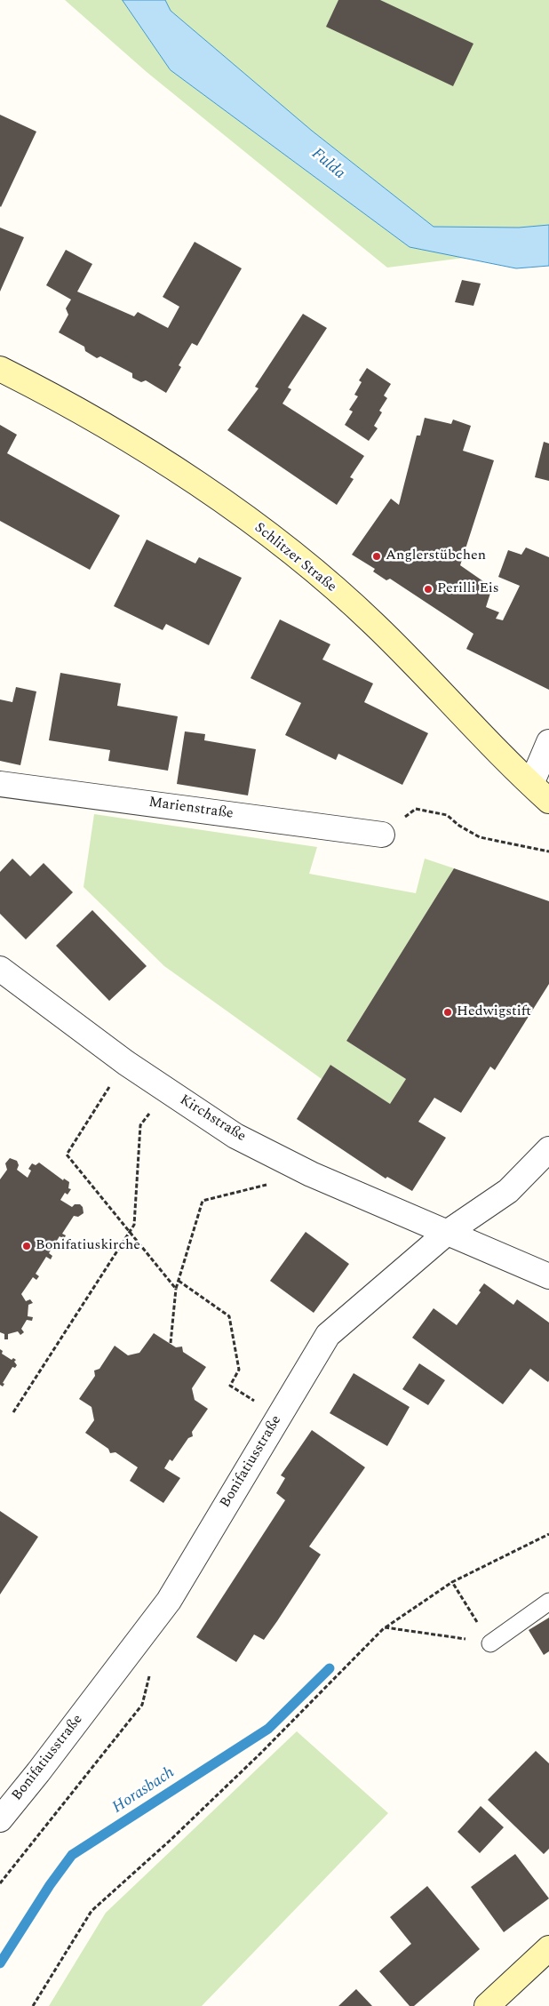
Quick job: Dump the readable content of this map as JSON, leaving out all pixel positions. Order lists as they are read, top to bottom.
{
  "streets": {
    "main road": ["Schlitzer Straße"],
    "street": ["Marienstraße", "Kirchstraße", "Bonifatiusstraße"]
  },
  "crossings": [
    ["Kirchstraße", "Bonifatiusstraße"]
  ],
  "water": ["Fulda", "Horasbach"],
  "places": [
    "Anglerstübchen",
    "Perilli Eis",
    "Hedwigstift",
    "Bonifatiuskirche"
  ]
}
